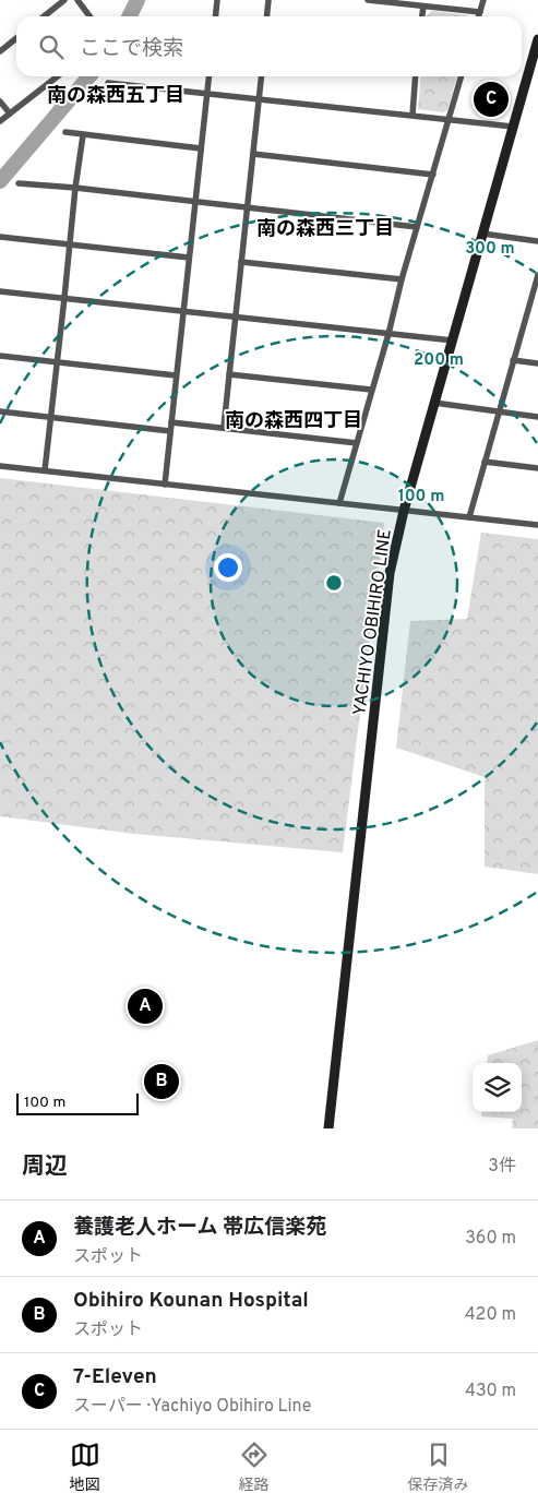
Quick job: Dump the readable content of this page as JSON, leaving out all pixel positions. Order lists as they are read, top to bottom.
{
  "streets": {
    "main road": ["YACHIYO OBIHIRO LINE"]
  },
  "districts": ["南の森西五丁目", "南の森西三丁目", "南の森西四丁目"],
  "scale_bar": "100 m",
  "page": {
    "search": "ここで検索",
    "pins": ["C", "A", "B"],
    "scale": "100 m",
    "heading": ["周辺", "3件"],
    "list": [
      {
        "mark": "A",
        "name": "養護老人ホーム 帯広信楽苑",
        "note": "スポット",
        "value": "360 m"
      },
      {
        "mark": "B",
        "name": "Obihiro Kounan Hospital",
        "note": "スポット",
        "value": "420 m"
      },
      {
        "mark": "C",
        "name": "7-Eleven",
        "note": "スーパー · Yachiyo Obihiro Line",
        "value": "430 m"
      }
    ],
    "nav": ["地図", "経路", "保存済み"]
  },
  "rings": ["300 m", "200 m", "100 m"]
}
